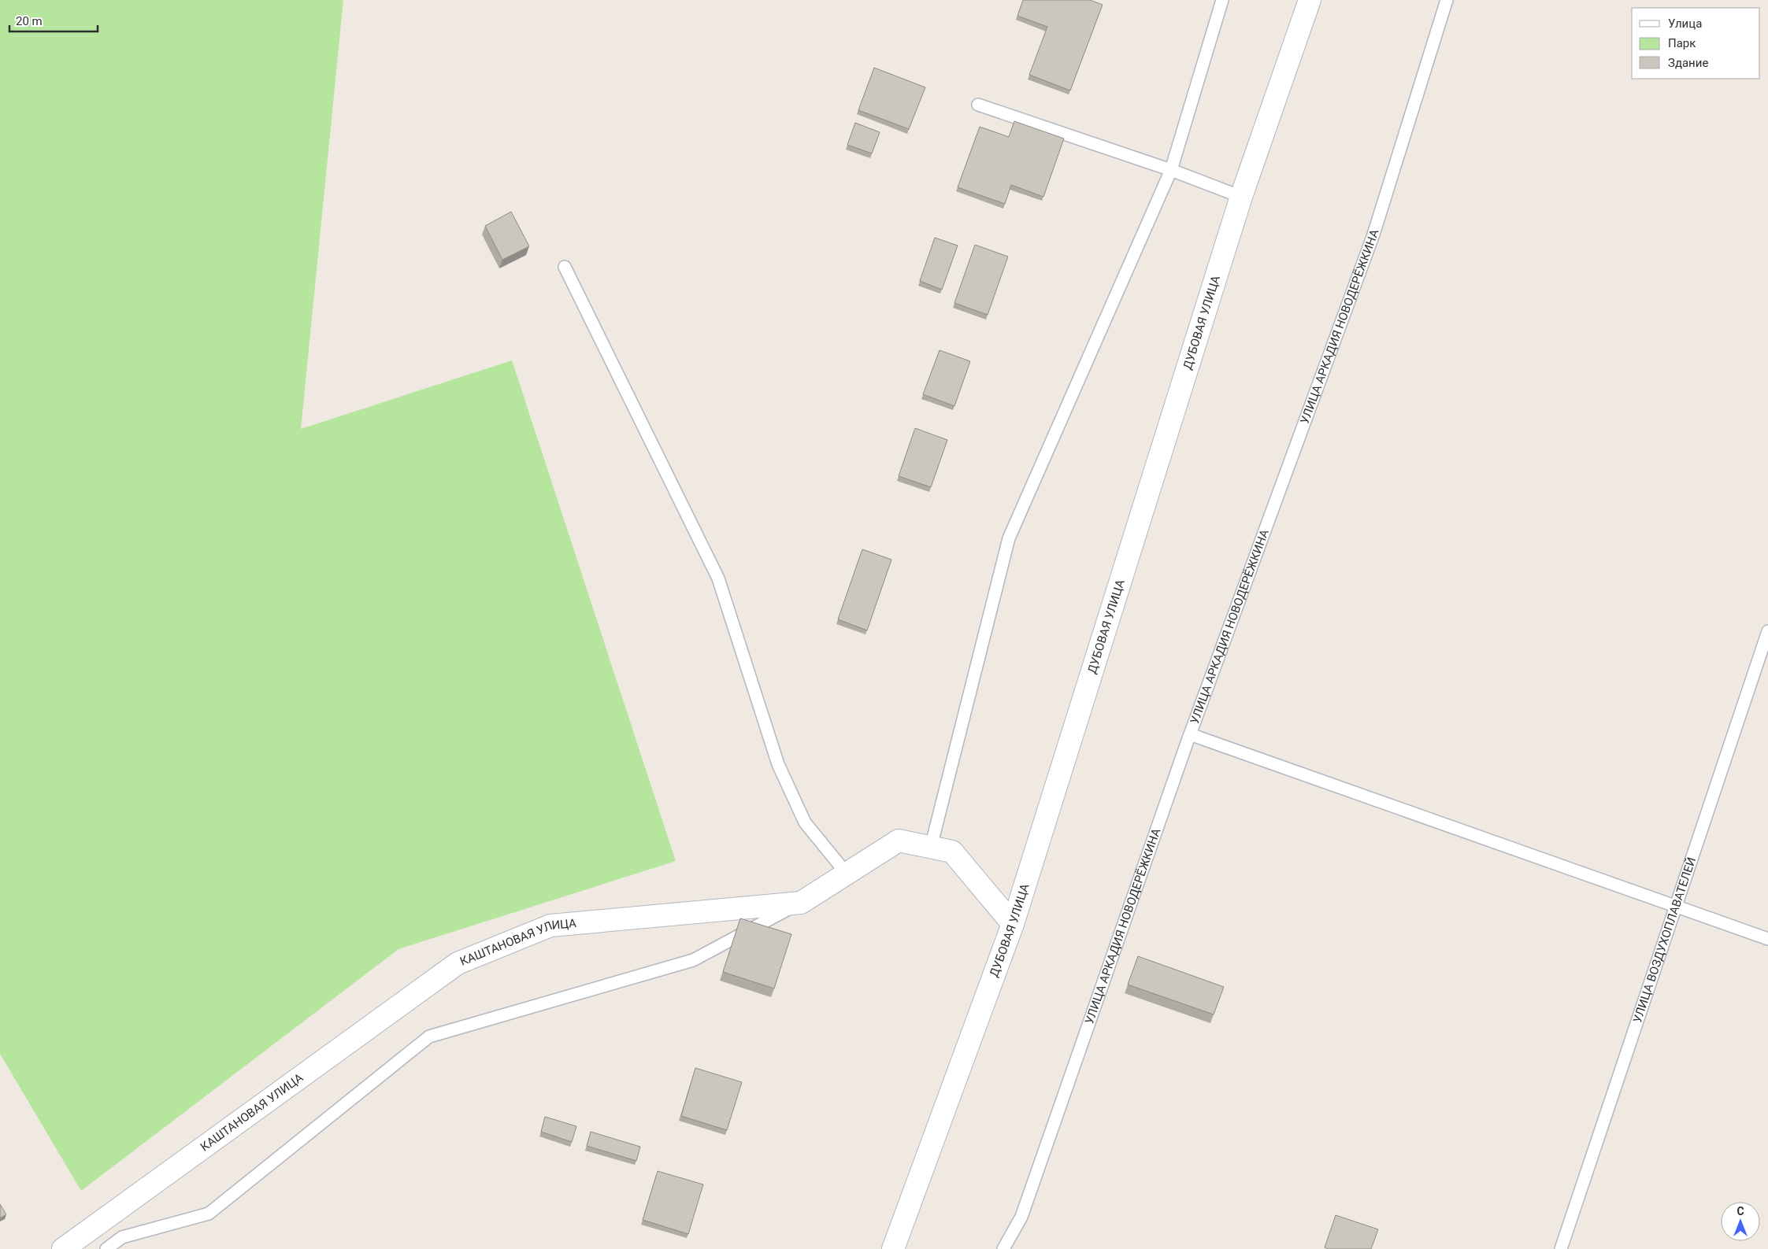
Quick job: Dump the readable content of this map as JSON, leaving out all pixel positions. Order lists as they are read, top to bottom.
{
  "streets": {
    "street": ["ДУБОВАЯ УЛИЦА", "КАШТАНОВАЯ УЛИЦА"],
    "lane": ["УЛИЦА АРКАДИЯ НОВОДЕРЁЖКИНА", "УЛИЦА ВОЗДУХОПЛАВАТЕЛЕЙ"]
  },
  "crossings": [
    ["ДУБОВАЯ УЛИЦА", "КАШТАНОВАЯ УЛИЦА"]
  ],
  "legend": ["Улица", "Парк", "Здание"],
  "scale_bar": "20 m",
  "north": "top"
}
